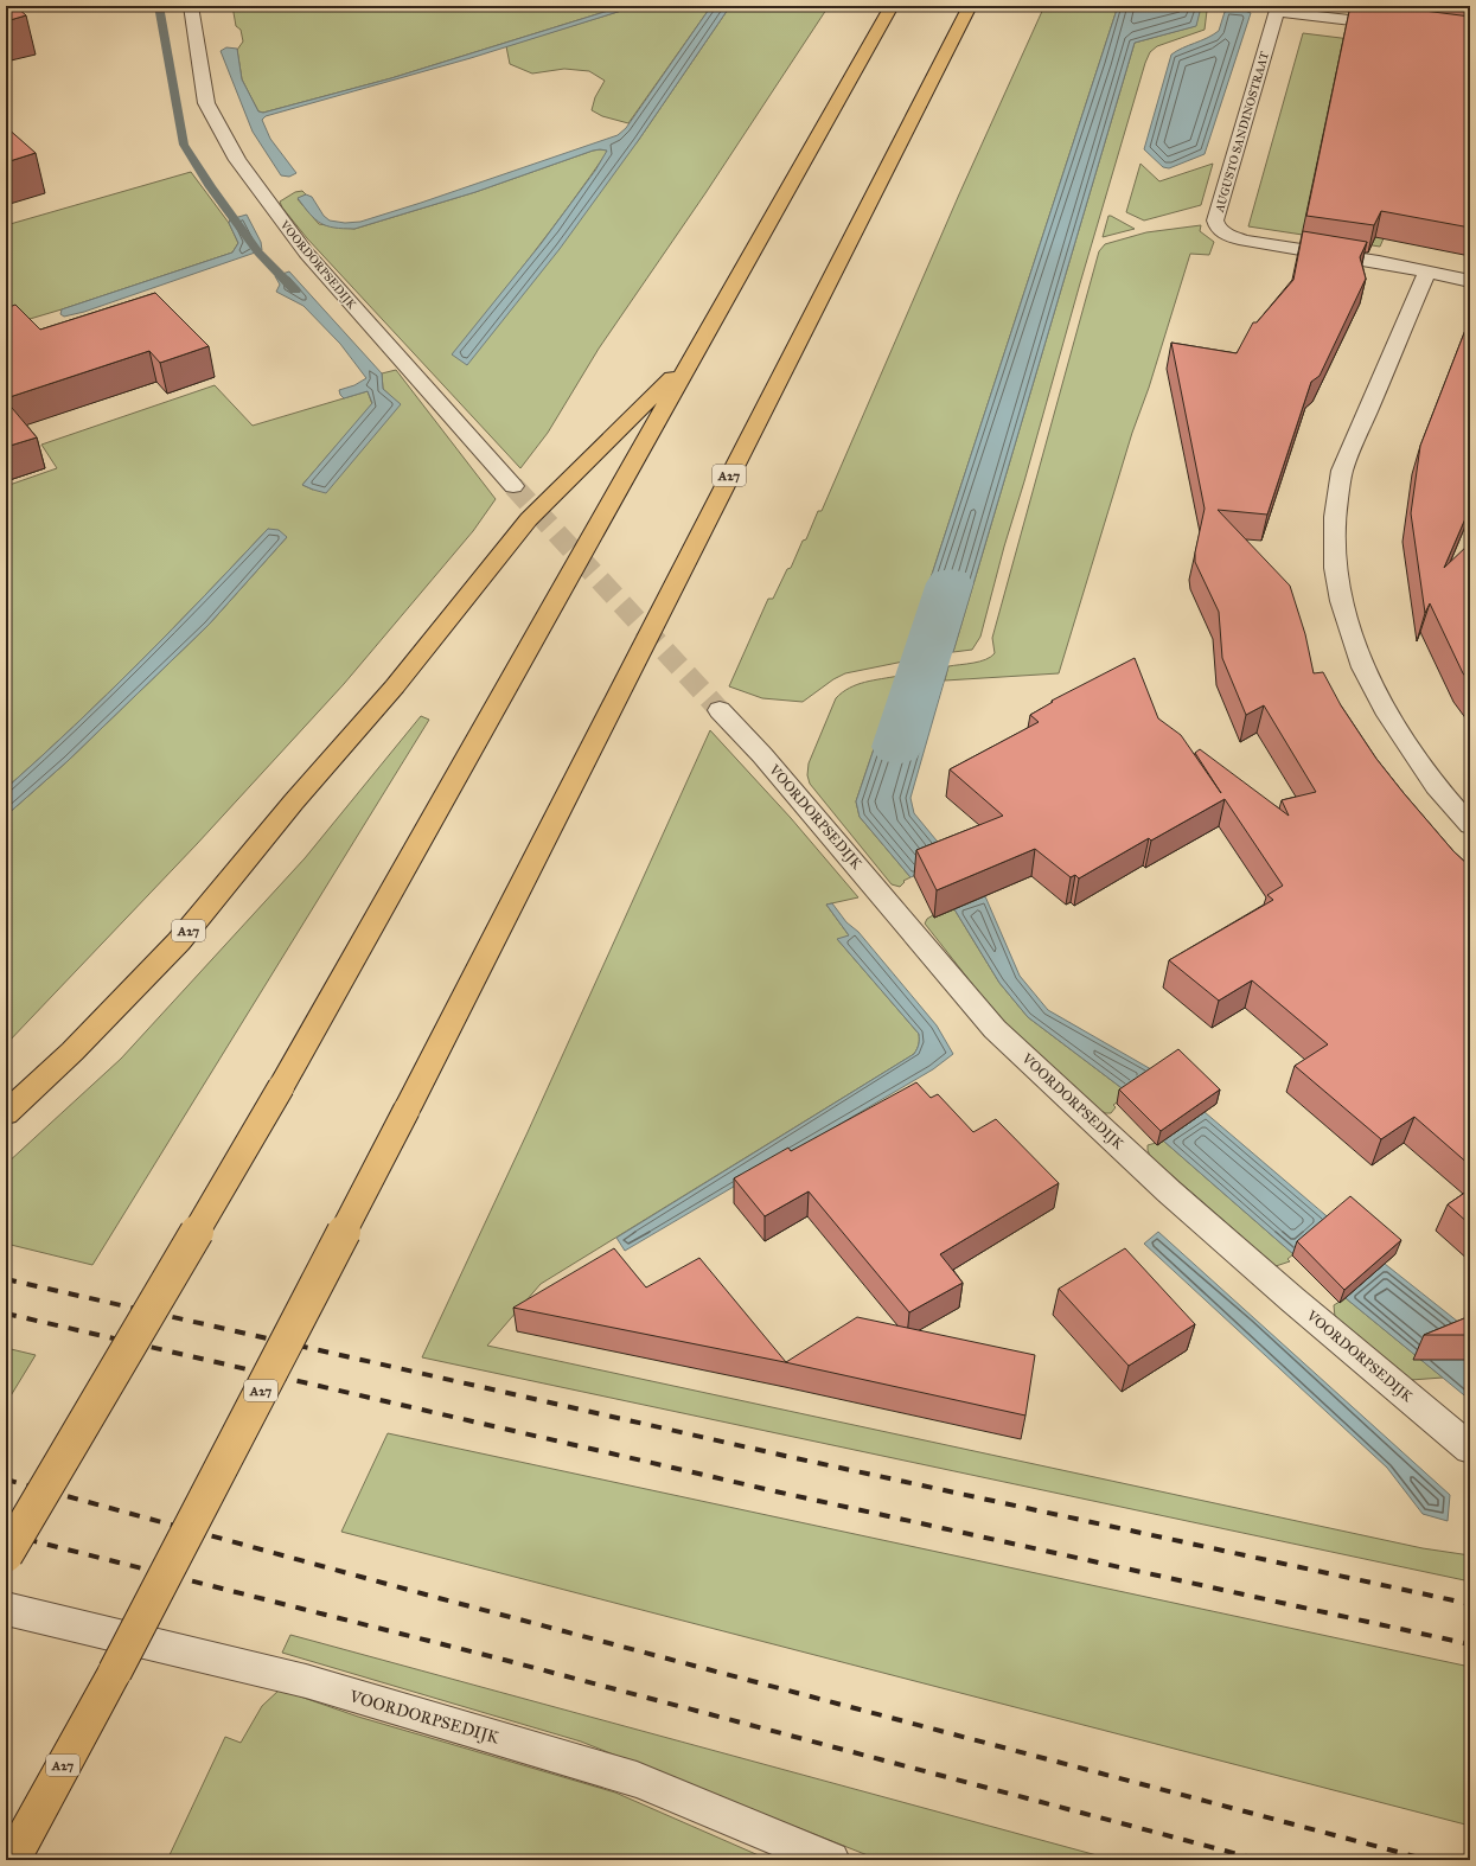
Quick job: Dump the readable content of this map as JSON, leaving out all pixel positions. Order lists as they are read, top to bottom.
{
  "streets": {
    "highway": ["A27"],
    "street": ["AUGUSTO SANDINOSTRAAT", "VOORDORPSEDIJK"]
  }
}
